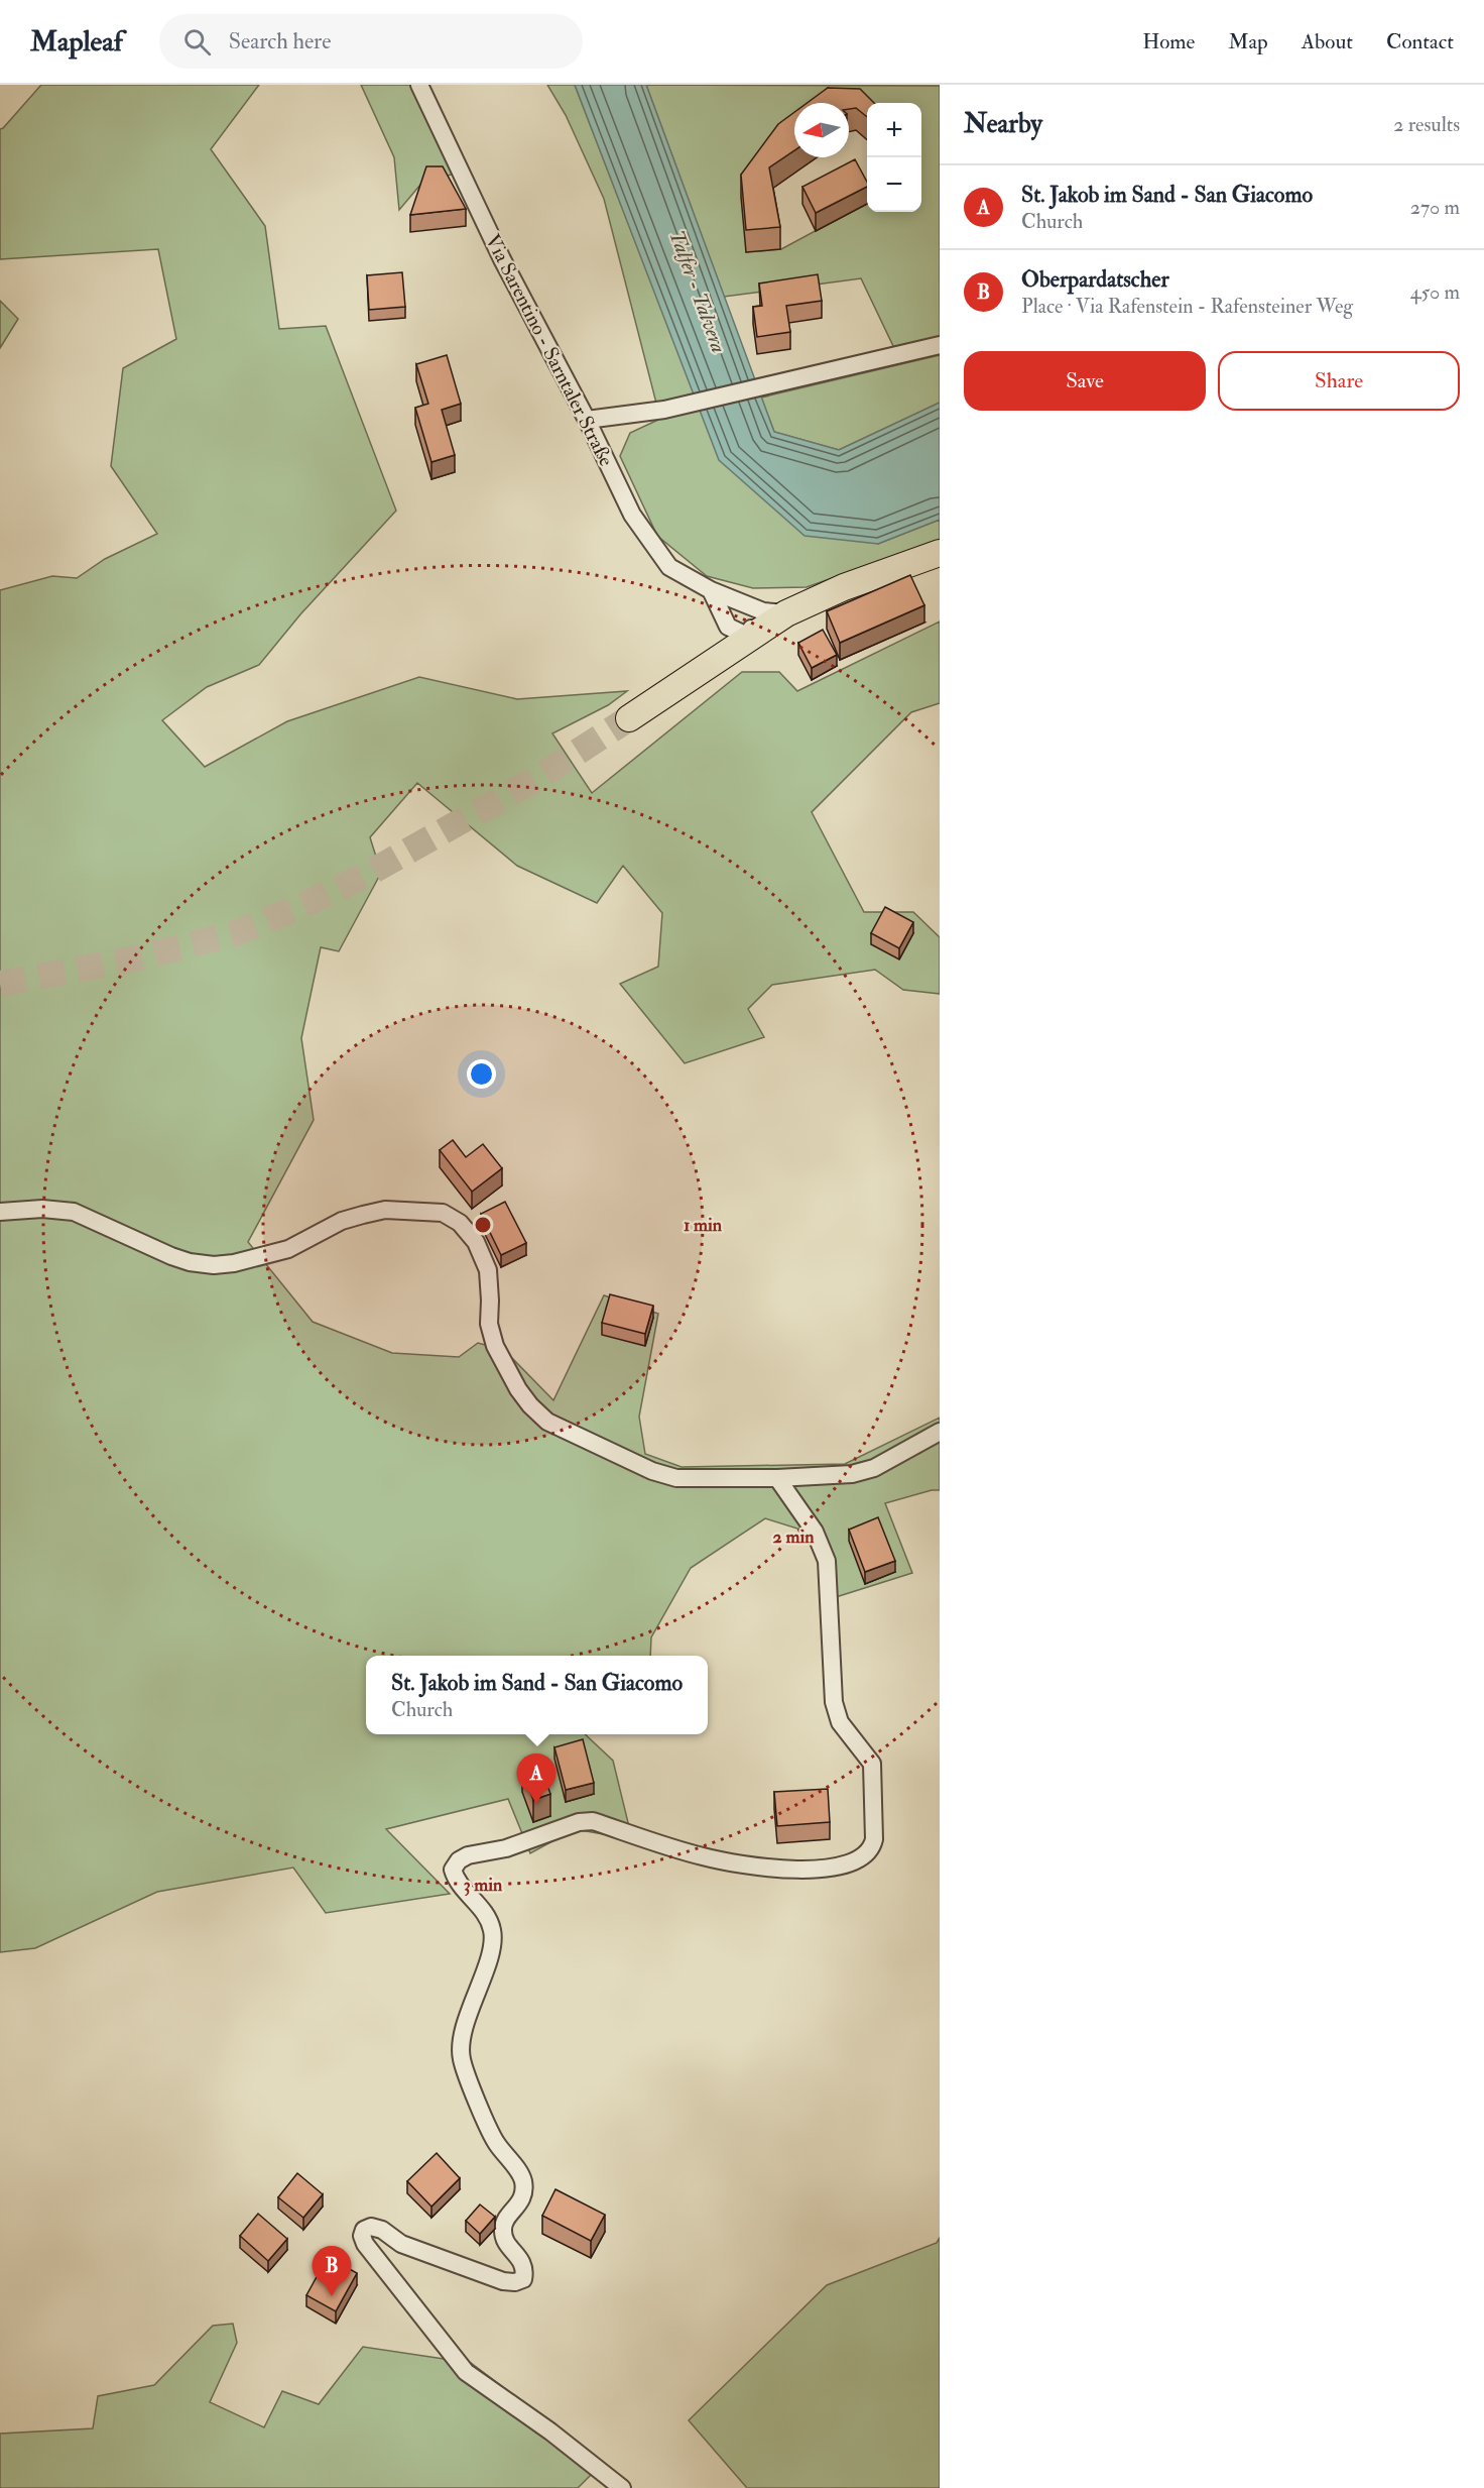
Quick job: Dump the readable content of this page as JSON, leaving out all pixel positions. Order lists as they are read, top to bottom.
{
  "streets": {
    "street": ["Via Sarentino - Sarntaler Straße"]
  },
  "water": ["Talfer - Talvera"],
  "north": "left",
  "page": {
    "header": "Mapleaf",
    "search": "Search here",
    "nav": [
      "Home",
      "Map",
      "About",
      "Contact"
    ],
    "heading": ["Nearby", "2 results"],
    "map_buttons": ["+", "−"],
    "list": [
      {
        "mark": "A",
        "name": "St. Jakob im Sand - San Giacomo",
        "note": "Church",
        "value": "270 m"
      },
      {
        "mark": "B",
        "name": "Oberpardatscher",
        "note": "Place · Via Rafenstein - Rafensteiner Weg",
        "value": "450 m"
      }
    ],
    "buttons": ["Save", "Share"],
    "popup": ["St. Jakob im Sand - San Giacomo", "Church"],
    "pins": ["A", "B"]
  },
  "rings": ["1 min", "2 min", "3 min"]
}
